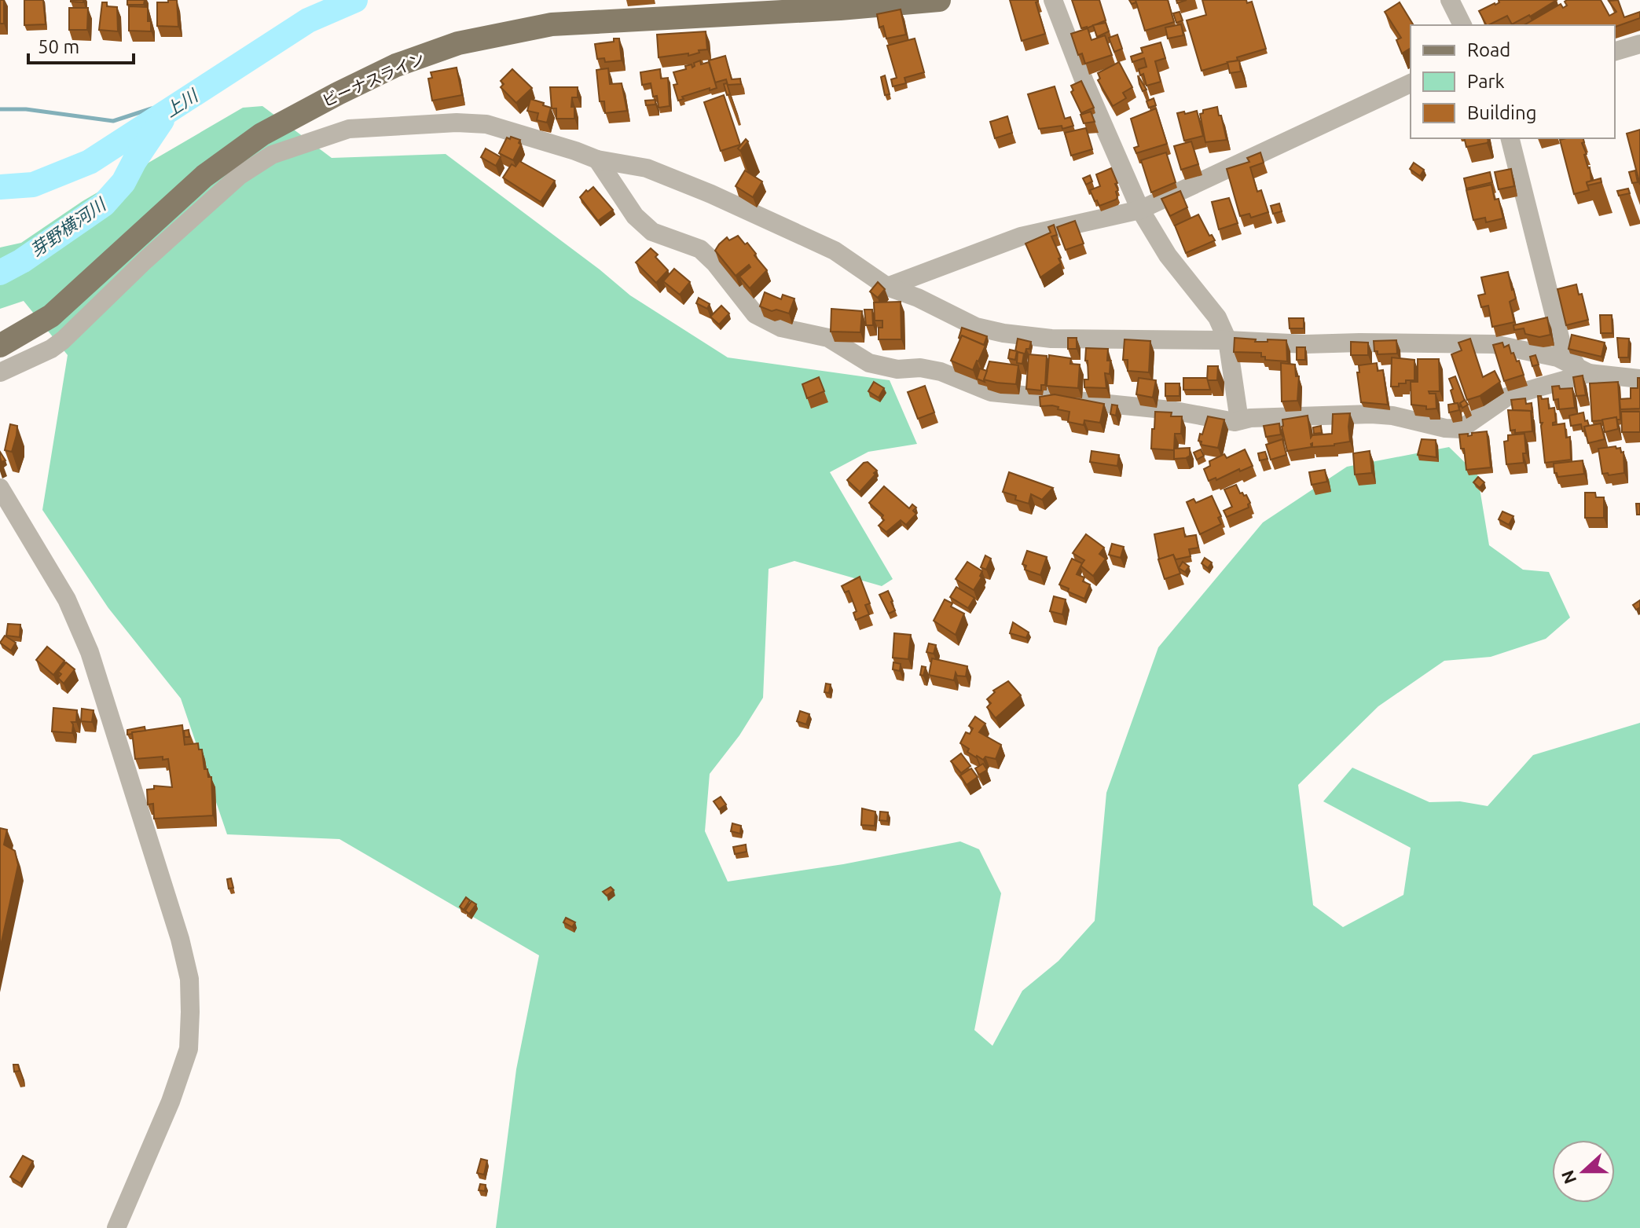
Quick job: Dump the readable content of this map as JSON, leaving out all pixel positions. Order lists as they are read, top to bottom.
{
  "streets": {
    "main road": ["ビーナスライン"]
  },
  "water": ["上川", "芽野横河川"],
  "legend": ["Road", "Park", "Building"],
  "scale_bar": "50 m",
  "north": "left"
}
